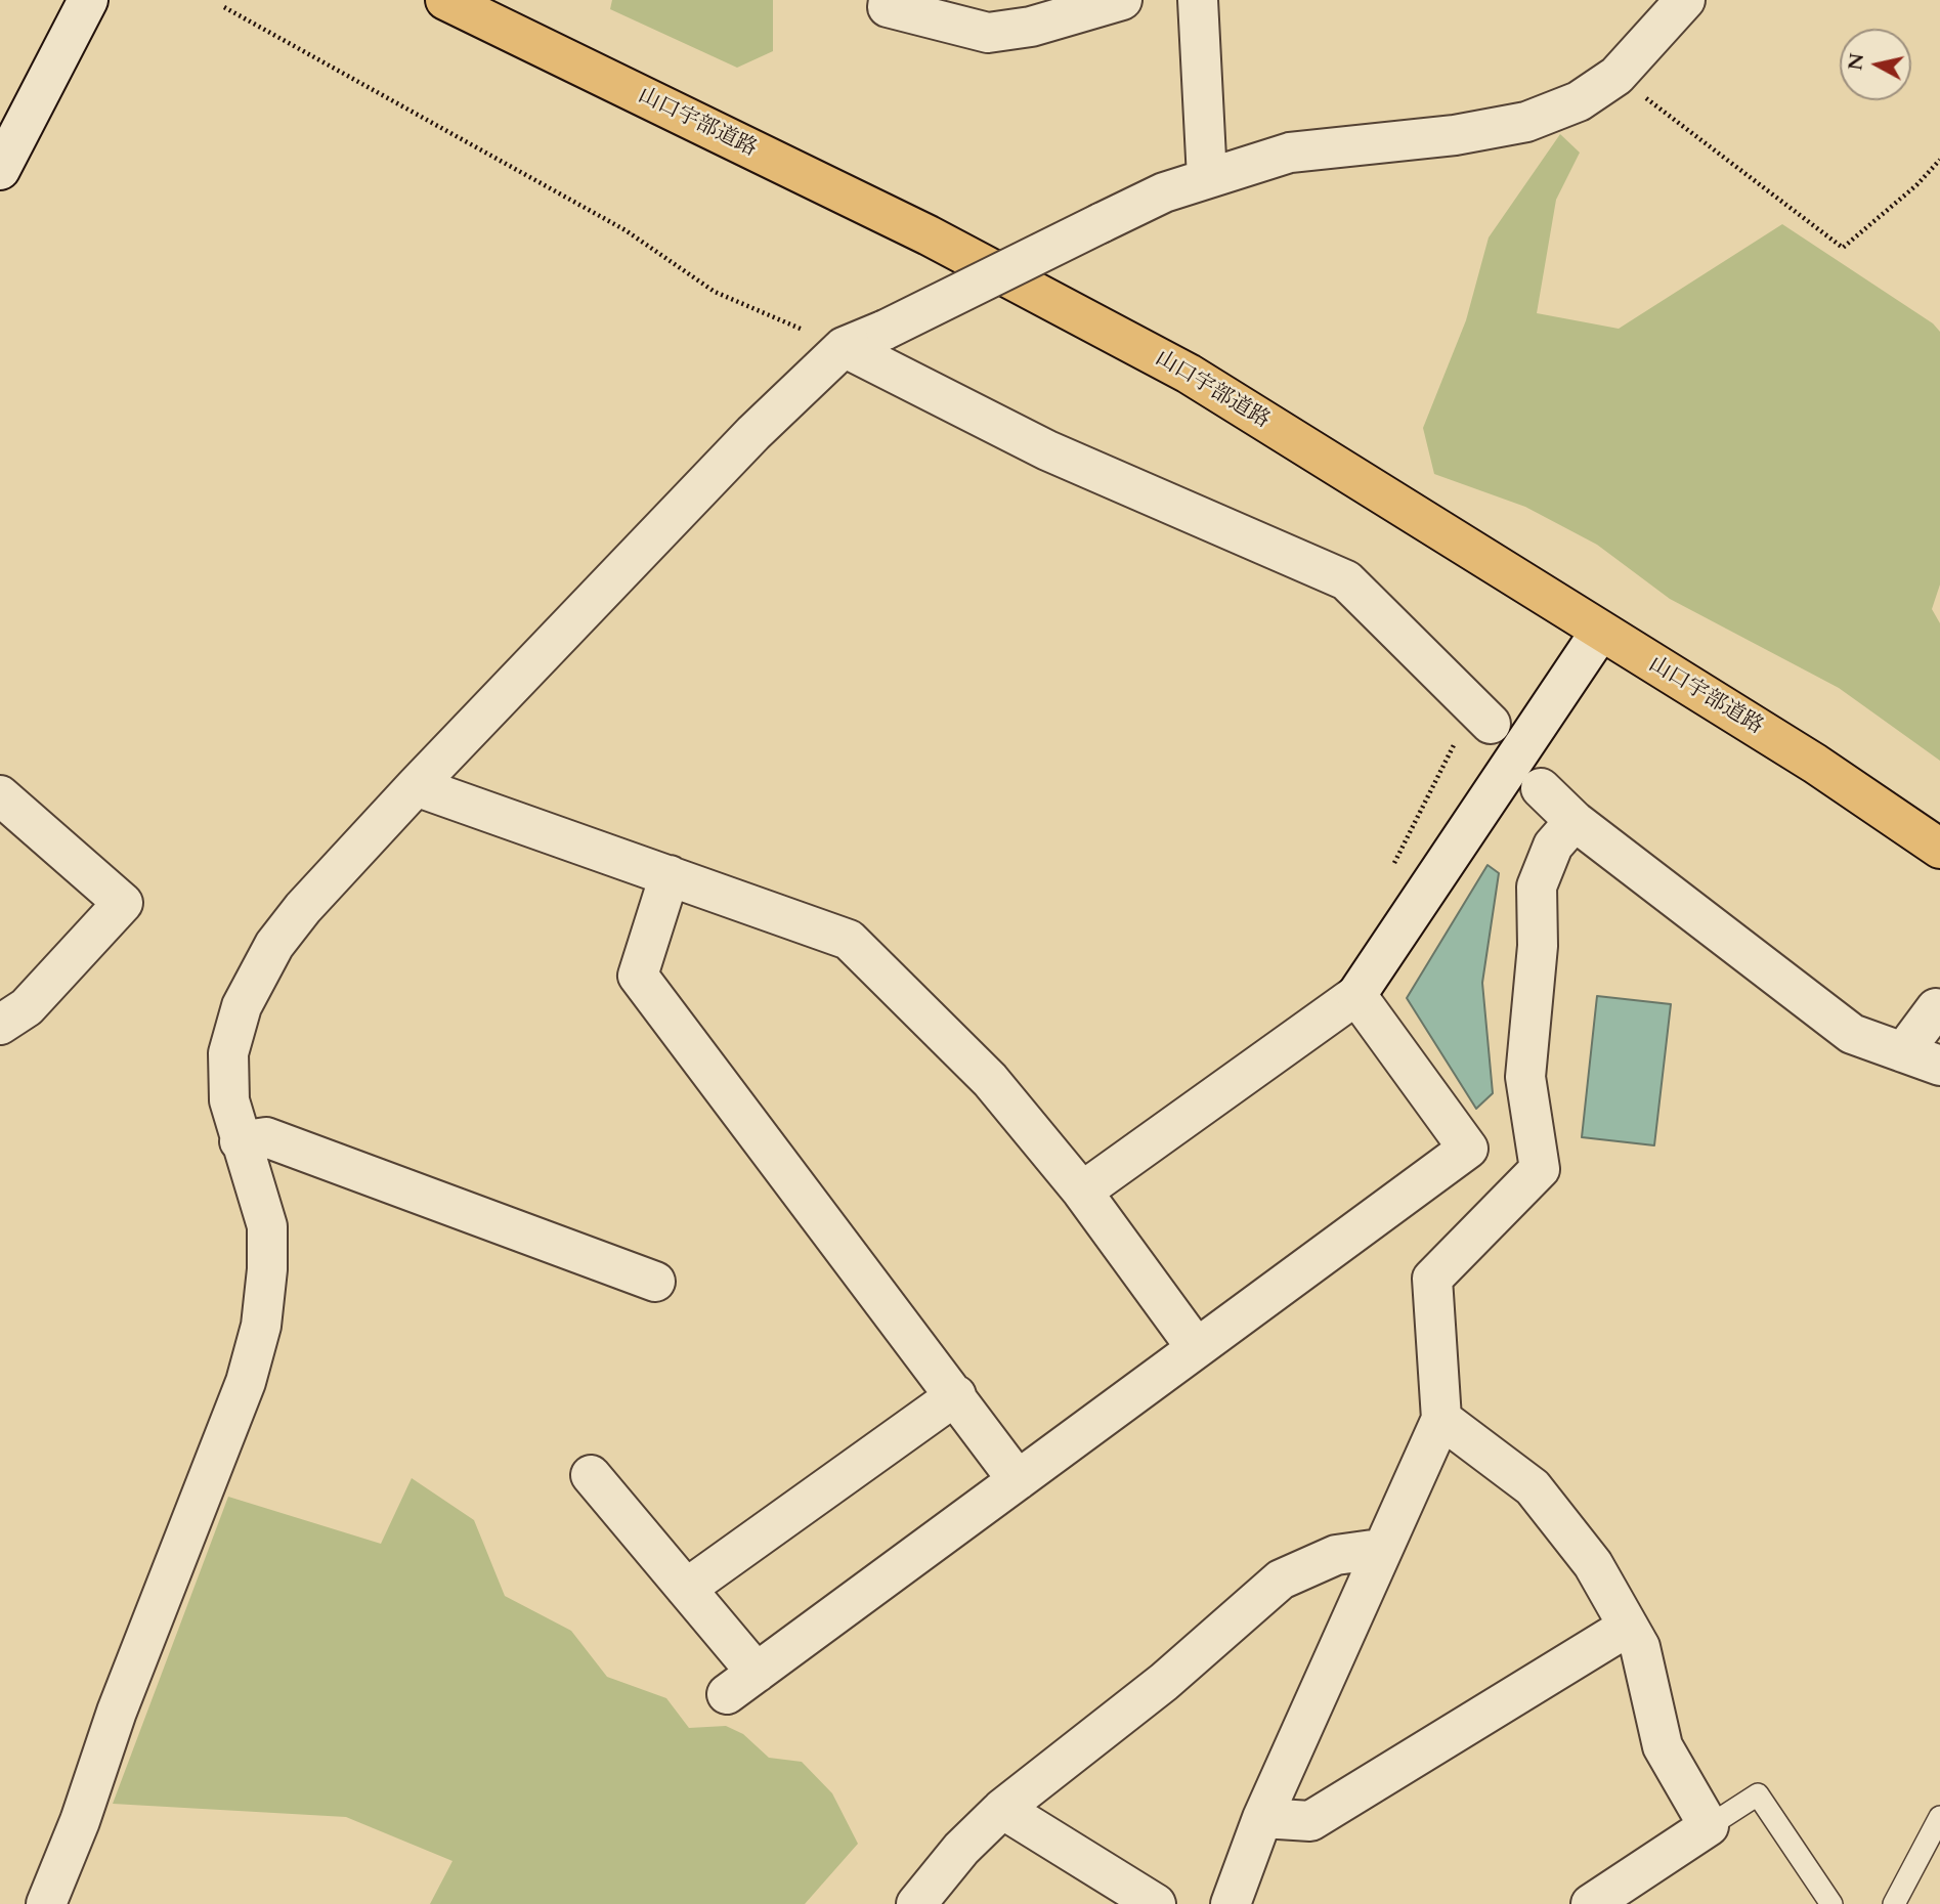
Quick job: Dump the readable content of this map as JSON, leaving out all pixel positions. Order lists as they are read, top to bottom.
{
  "streets": {
    "main road": ["山口宇部道路"]
  },
  "north": "left"
}
